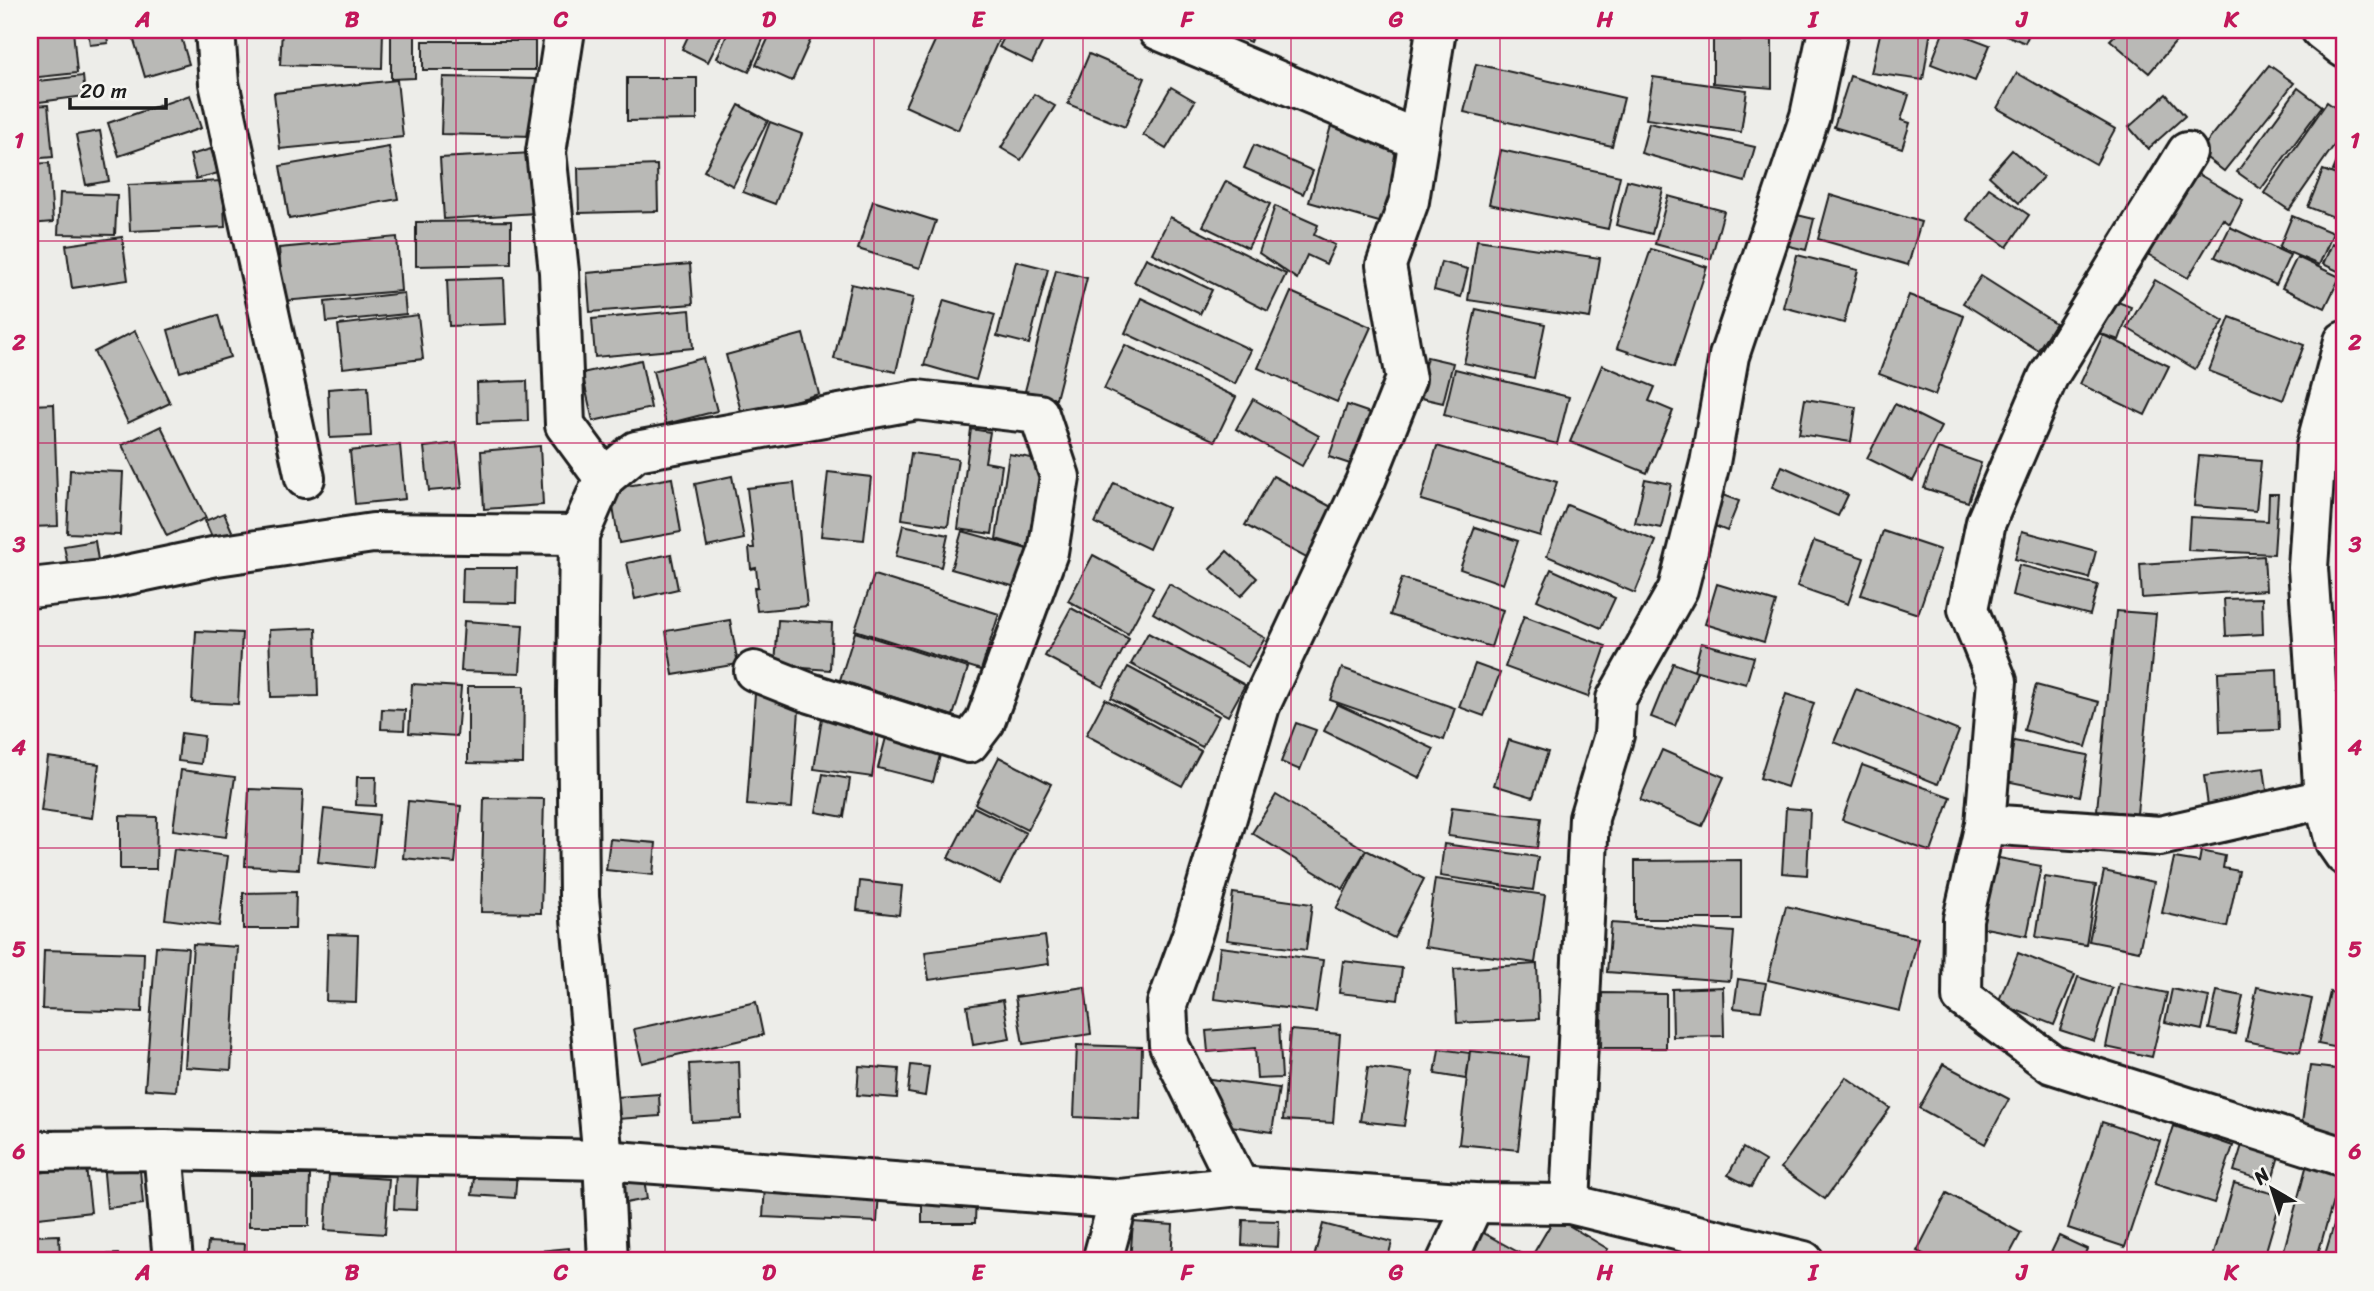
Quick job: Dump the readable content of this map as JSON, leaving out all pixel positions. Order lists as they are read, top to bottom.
{
  "scale_bar": "20 m",
  "north": "top left",
  "grid": {
    "columns": [
      "A",
      "B",
      "C",
      "D",
      "E",
      "F",
      "G",
      "H",
      "I",
      "J",
      "K"
    ],
    "rows": [
      "1",
      "2",
      "3",
      "4",
      "5",
      "6"
    ]
  }
}
